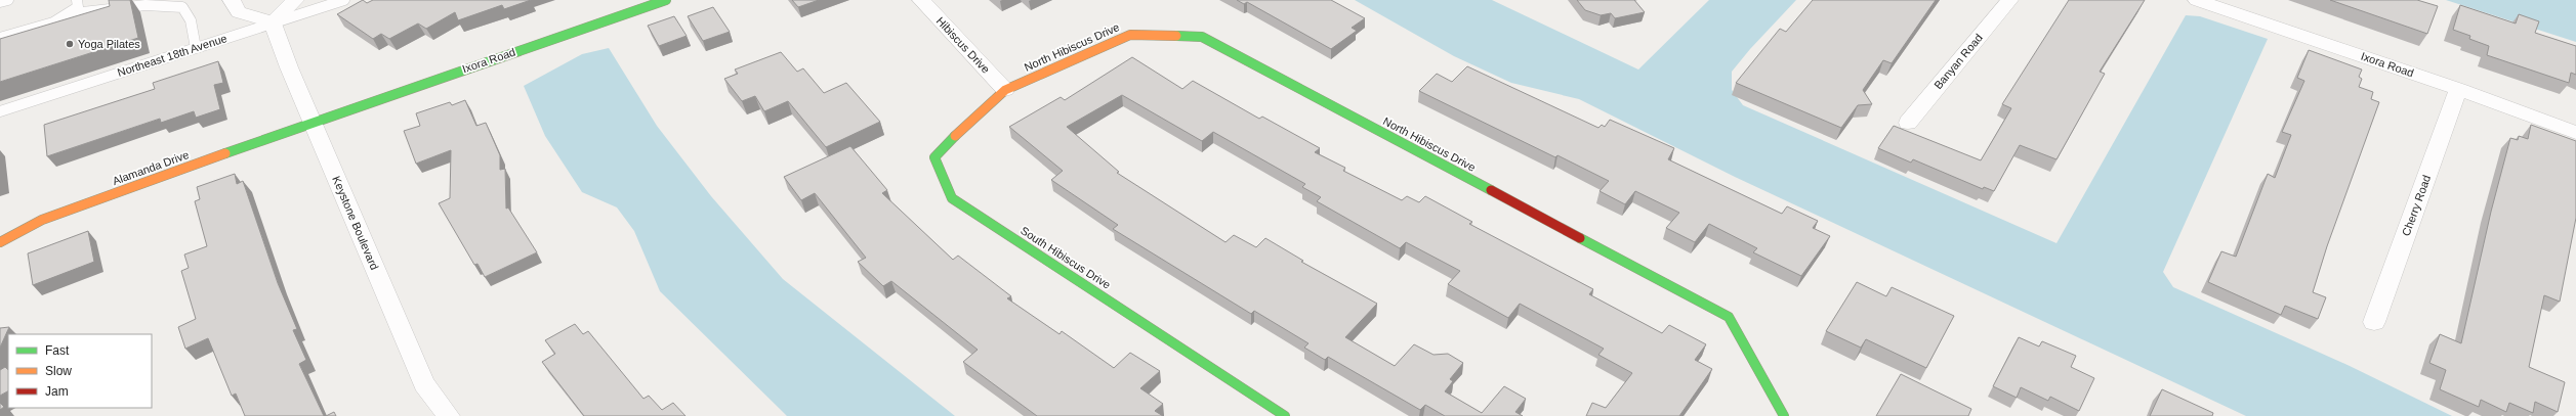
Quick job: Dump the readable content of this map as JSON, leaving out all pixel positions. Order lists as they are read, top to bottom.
{
  "streets": {
    "street": [
      "Hibiscus Drive",
      "North Hibiscus Drive",
      "Ixora Road",
      "Banyan Road",
      "Alamanda Drive",
      "Cherry Road",
      "Keystone Boulevard",
      "South Hibiscus Drive"
    ],
    "lane": ["Northeast 18th Avenue"]
  },
  "crossings": [
    ["Hibiscus Drive", "North Hibiscus Drive"],
    ["Hibiscus Drive", "South Hibiscus Drive"],
    ["North Hibiscus Drive", "South Hibiscus Drive"],
    ["Northeast 18th Avenue", "Keystone Boulevard"],
    ["Ixora Road", "Alamanda Drive"],
    ["Ixora Road", "Cherry Road"],
    ["Ixora Road", "Keystone Boulevard"],
    ["Alamanda Drive", "Keystone Boulevard"]
  ],
  "places": ["Yoga Pilates"],
  "legend": ["Fast", "Slow", "Jam"]
}
